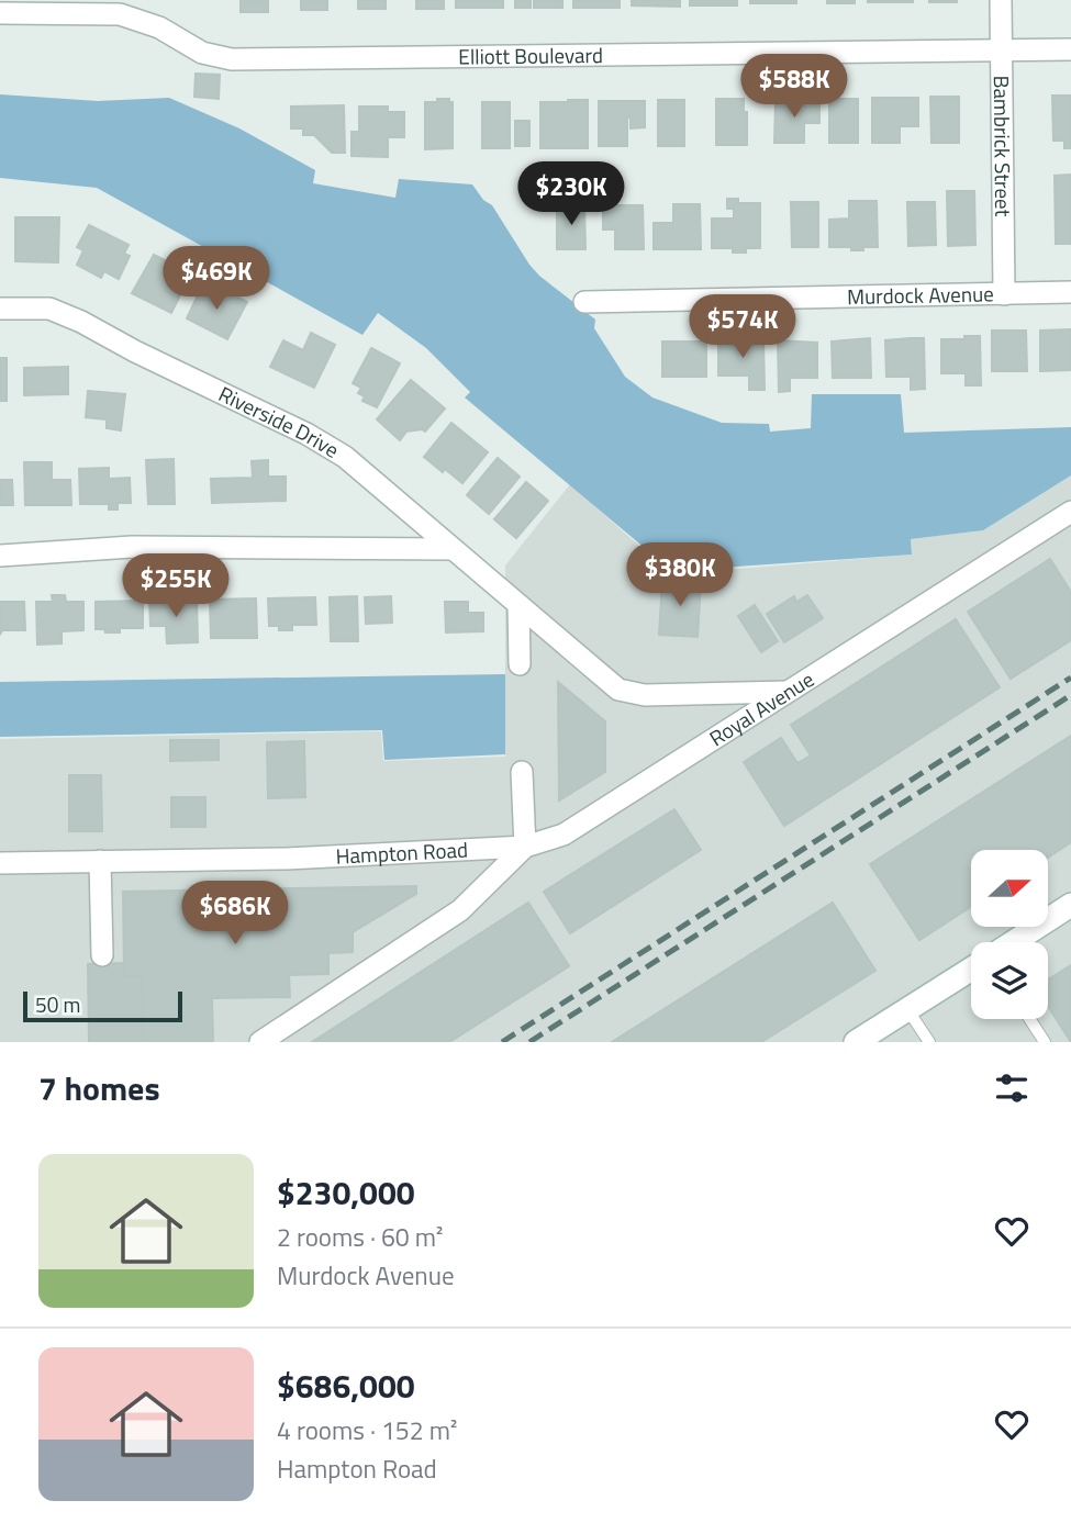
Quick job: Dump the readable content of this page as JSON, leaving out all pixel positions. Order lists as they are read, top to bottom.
{
  "streets": {
    "street": [
      "Elliott Boulevard",
      "Bambrick Street",
      "Murdock Avenue",
      "Riverside Drive",
      "Royal Avenue",
      "Hampton Road"
    ]
  },
  "crossings": [
    ["Elliott Boulevard", "Bambrick Street"],
    ["Bambrick Street", "Murdock Avenue"],
    ["Riverside Drive", "Royal Avenue"],
    ["Royal Avenue", "Hampton Road"]
  ],
  "scale_bar": "50 m",
  "north": "right",
  "page": {
    "price": [
      "$588K",
      "$230K",
      "$469K",
      "$574K",
      "$380K",
      "$255K",
      "$686K"
    ],
    "scale": "50 m",
    "heading": "7 homes",
    "list": [
      {
        "name": "$230,000",
        "note": "2 rooms · 60 m² · Murdock Avenue"
      },
      {
        "name": "$686,000",
        "note": "4 rooms · 152 m² · Hampton Road"
      }
    ]
  }
}
